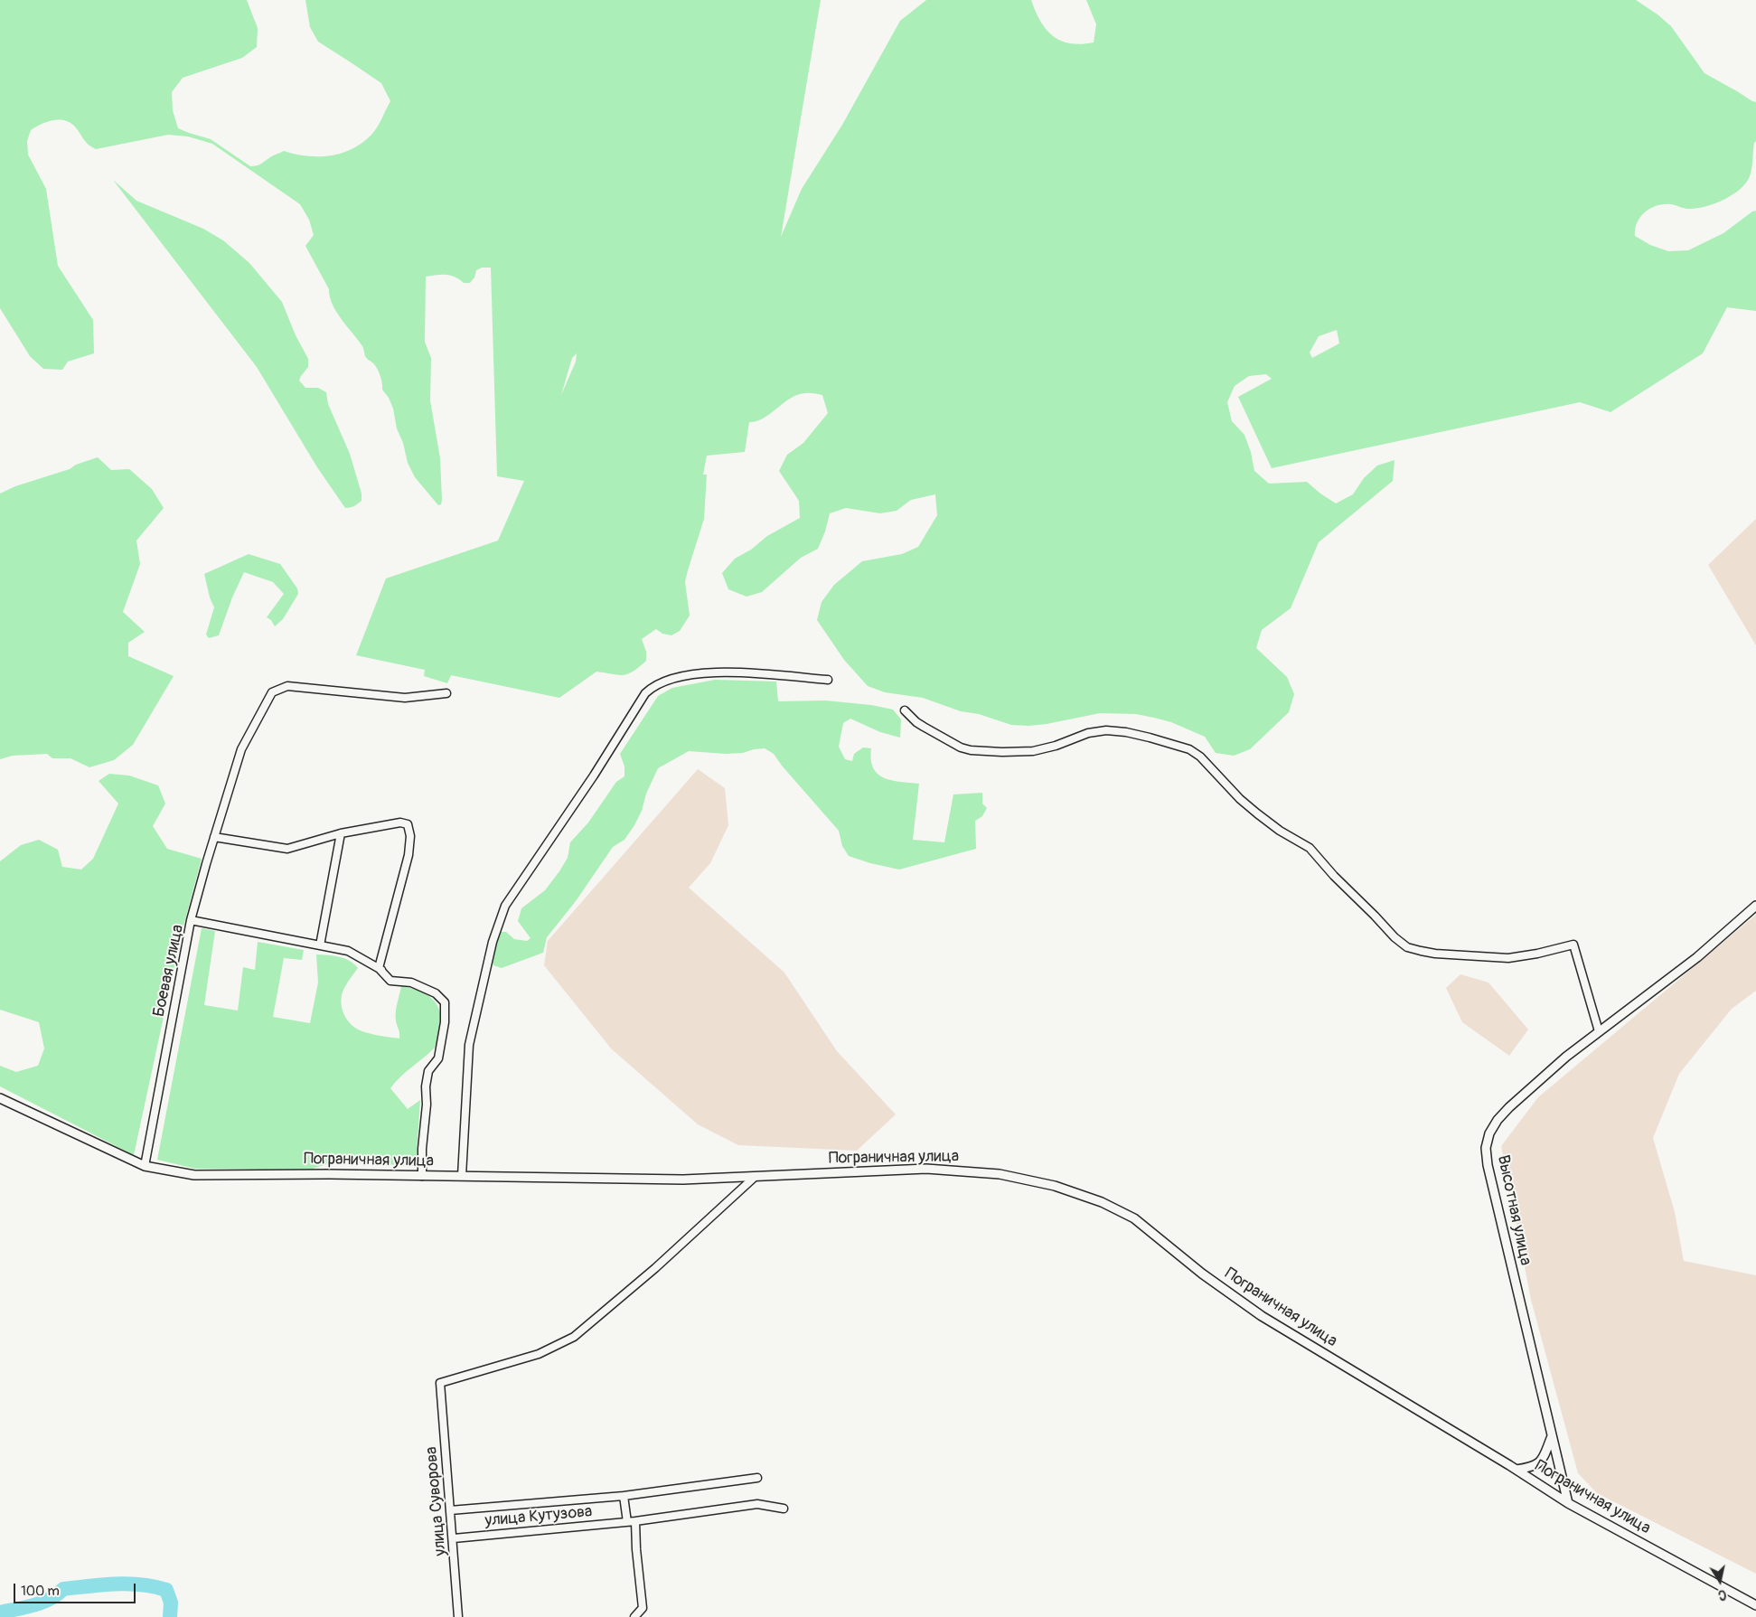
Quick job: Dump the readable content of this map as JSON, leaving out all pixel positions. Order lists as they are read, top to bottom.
{
  "streets": {
    "street": [
      "Боевая улица",
      "Пограничная улица",
      "Высотная улица",
      "улица Суворова",
      "улица Кутузова"
    ]
  },
  "crossings": [
    ["Боевая улица", "Пограничная улица"],
    ["Пограничная улица", "Высотная улица"],
    ["Пограничная улица", "улица Суворова"],
    ["улица Суворова", "улица Кутузова"]
  ],
  "scale_bar": "100 m",
  "north": "bottom"
}
